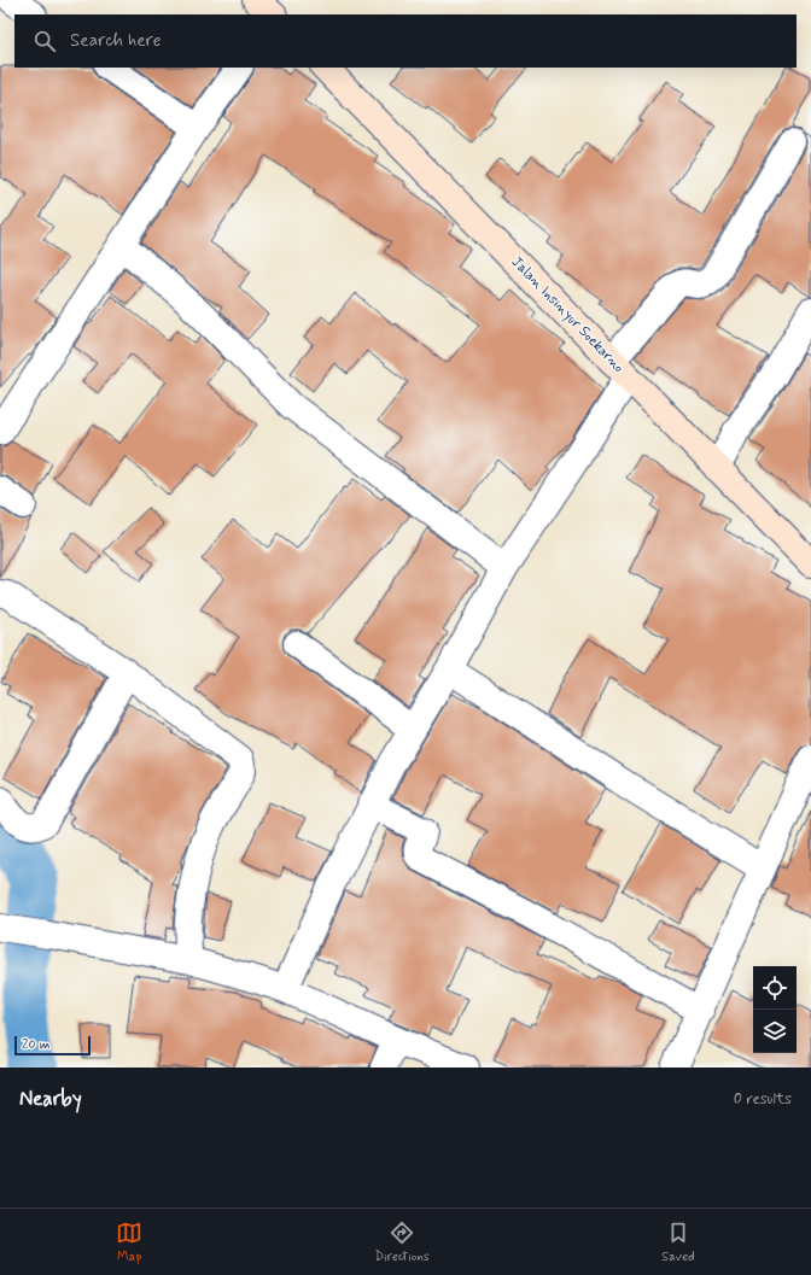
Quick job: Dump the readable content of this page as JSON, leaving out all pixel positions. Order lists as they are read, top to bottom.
{
  "streets": {
    "main road": ["Jalan Insinyur Soekarno"]
  },
  "scale_bar": "20 m",
  "page": {
    "search": "Search here",
    "scale": "20 m",
    "heading": ["Nearby", "0 results"],
    "nav": ["Map", "Directions", "Saved"]
  }
}
